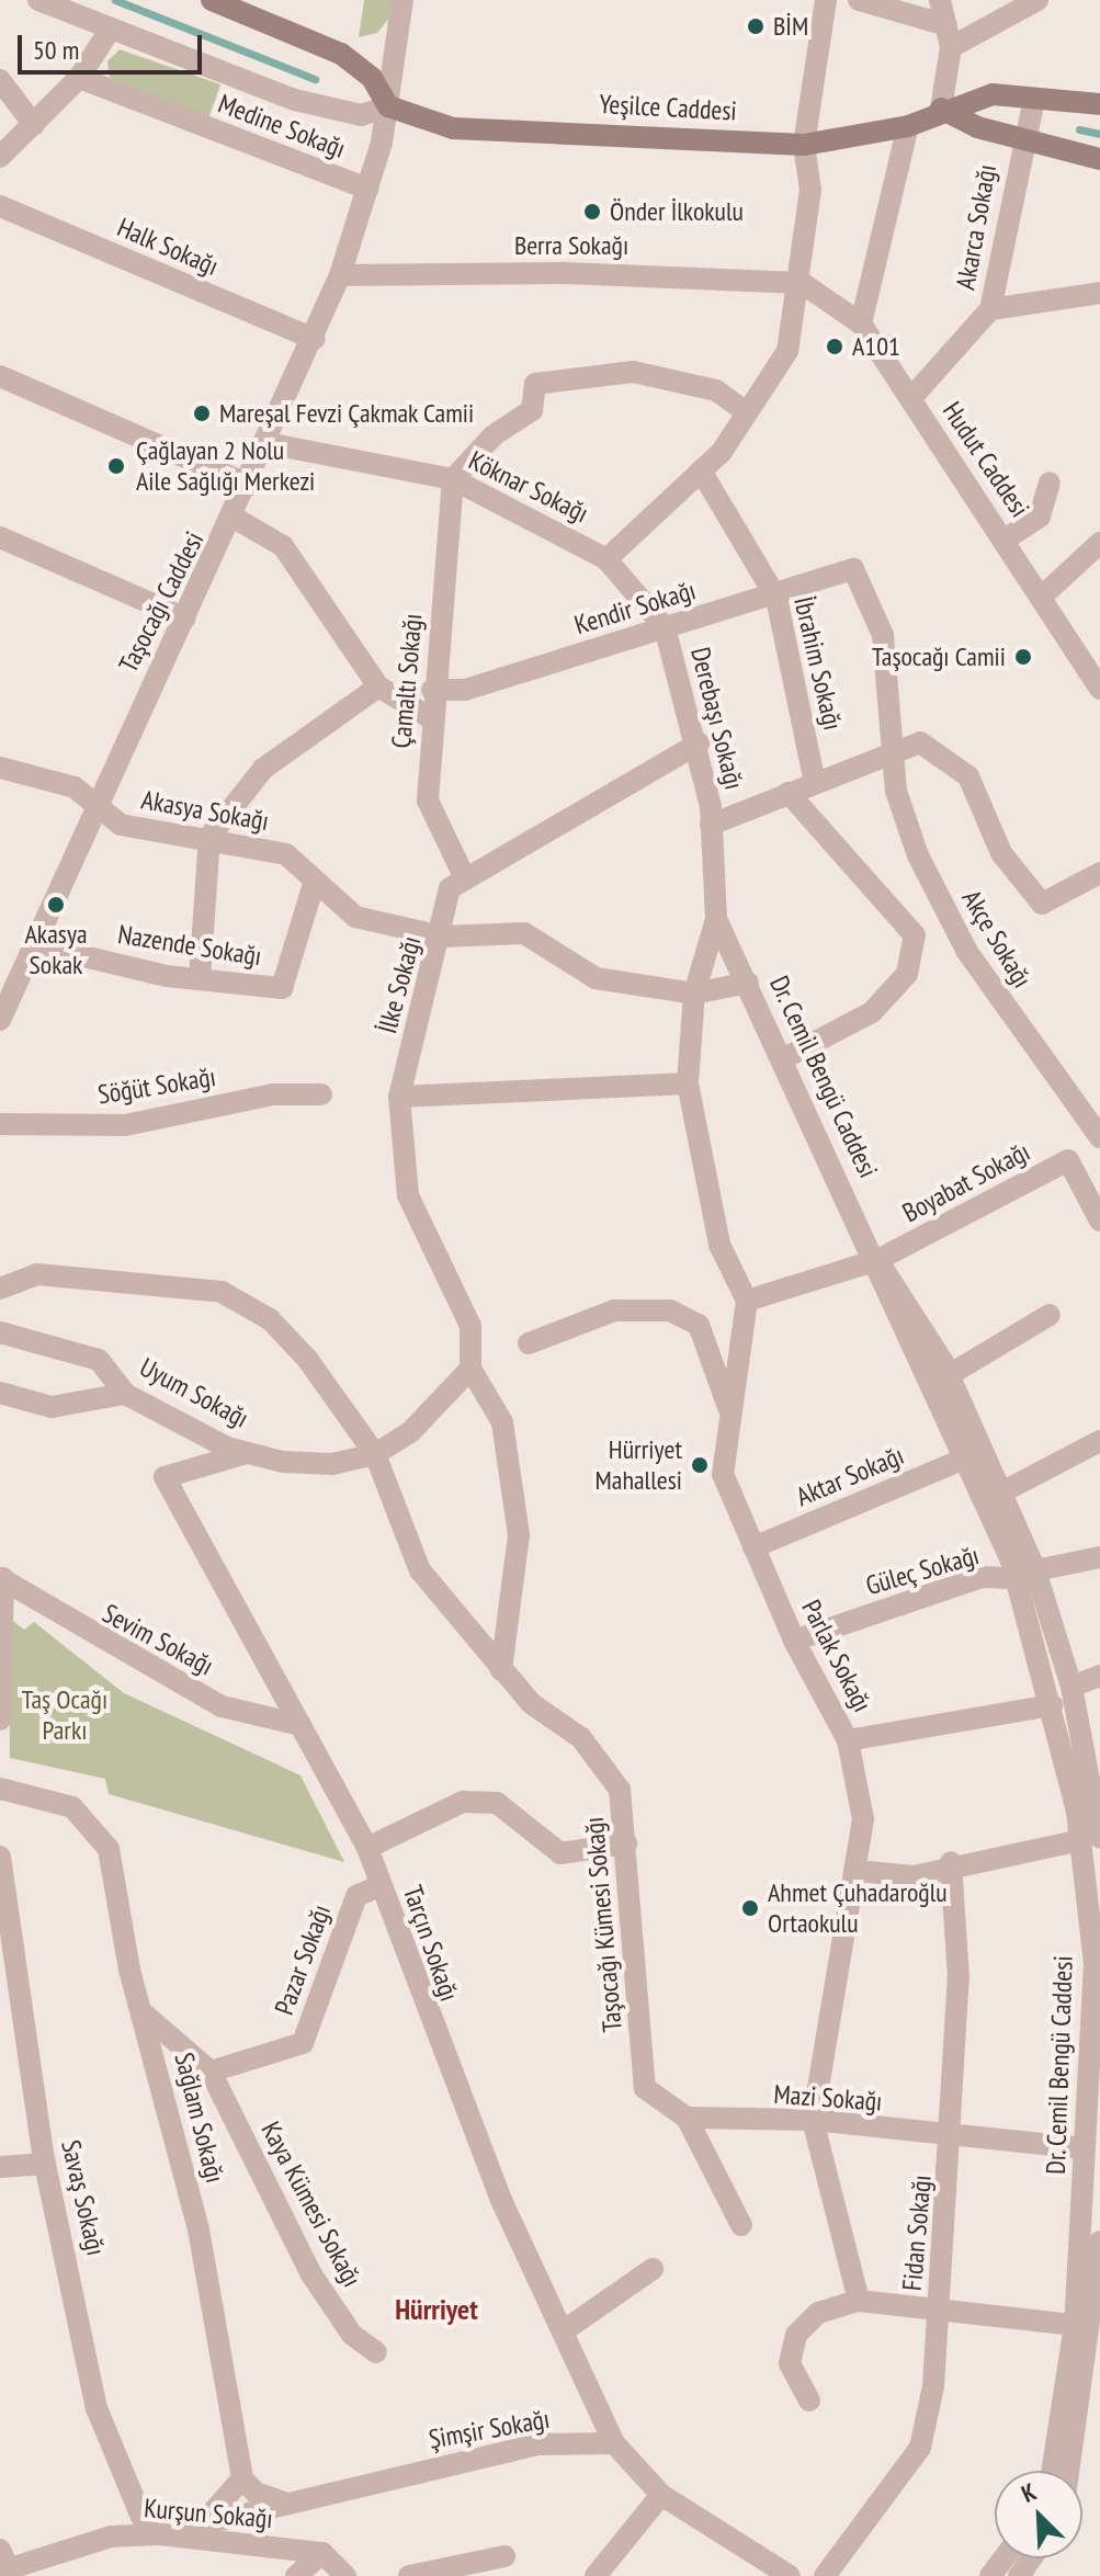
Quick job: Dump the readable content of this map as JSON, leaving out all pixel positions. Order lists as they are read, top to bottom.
{
  "streets": {
    "main road": ["Yeşilce Caddesi"],
    "street": [
      "Medine Sokağı",
      "Akarca Sokağı",
      "Berra Sokağı",
      "Halk Sokağı",
      "Hudut Caddesi",
      "Köknar Sokağı",
      "Taşocağı Caddesi",
      "Kendir Sokağı",
      "İbrahim Sokağı",
      "Çamaltı Sokağı",
      "Derebaşı Sokağı",
      "Akasya Sokağı",
      "Akçe Sokağı",
      "Nazende Sokağı",
      "İlke Sokağı",
      "Dr. Cemil Bengü Caddesi",
      "Söğüt Sokağı",
      "Boyabat Sokağı",
      "Uyum Sokağı",
      "Aktar Sokağı",
      "Güleç Sokağı",
      "Sevim Sokağı",
      "Parlak Sokağı",
      "Taşocağı Kümesi Sokağı",
      "Tarçın Sokağı",
      "Pazar Sokağı",
      "Mazi Sokağı",
      "Sağlam Sokağı",
      "Savaş Sokağı",
      "Kaya Kümesi Sokağı",
      "Fidan Sokağı",
      "Şimşir Sokağı",
      "Kurşun Sokağı"
    ]
  },
  "crossings": [
    ["Yeşilce Caddesi", "Akarca Sokağı"],
    ["Yeşilce Caddesi", "Taşocağı Caddesi"],
    ["Medine Sokağı", "Taşocağı Caddesi"],
    ["Akarca Sokağı", "Hudut Caddesi"],
    ["Berra Sokağı", "Hudut Caddesi"],
    ["Berra Sokağı", "Taşocağı Caddesi"],
    ["Halk Sokağı", "Taşocağı Caddesi"],
    ["Köknar Sokağı", "Taşocağı Caddesi"],
    ["Köknar Sokağı", "Çamaltı Sokağı"],
    ["Köknar Sokağı", "Derebaşı Sokağı"],
    ["Taşocağı Caddesi", "Akasya Sokağı"],
    ["Taşocağı Caddesi", "Nazende Sokağı"],
    ["Kendir Sokağı", "İbrahim Sokağı"],
    ["Kendir Sokağı", "Çamaltı Sokağı"],
    ["Kendir Sokağı", "Derebaşı Sokağı"],
    ["Kendir Sokağı", "Akçe Sokağı"],
    ["Çamaltı Sokağı", "İlke Sokağı"],
    ["Derebaşı Sokağı", "Akasya Sokağı"],
    ["Derebaşı Sokağı", "Dr. Cemil Bengü Caddesi"],
    ["Derebaşı Sokağı", "Parlak Sokağı"],
    ["Akasya Sokağı", "Nazende Sokağı"],
    ["Akasya Sokağı", "İlke Sokağı"],
    ["İlke Sokağı", "Uyum Sokağı"],
    ["Dr. Cemil Bengü Caddesi", "Boyabat Sokağı"],
    ["Dr. Cemil Bengü Caddesi", "Aktar Sokağı"],
    ["Dr. Cemil Bengü Caddesi", "Güleç Sokağı"],
    ["Dr. Cemil Bengü Caddesi", "Mazi Sokağı"],
    ["Uyum Sokağı", "Taşocağı Kümesi Sokağı"],
    ["Uyum Sokağı", "Tarçın Sokağı"],
    ["Aktar Sokağı", "Parlak Sokağı"],
    ["Güleç Sokağı", "Parlak Sokağı"],
    ["Sevim Sokağı", "Tarçın Sokağı"],
    ["Parlak Sokağı", "Mazi Sokağı"],
    ["Taşocağı Kümesi Sokağı", "Mazi Sokağı"],
    ["Tarçın Sokağı", "Pazar Sokağı"],
    ["Tarçın Sokağı", "Şimşir Sokağı"],
    ["Pazar Sokağı", "Kaya Kümesi Sokağı"],
    ["Mazi Sokağı", "Fidan Sokağı"],
    ["Savaş Sokağı", "Şimşir Sokağı"],
    ["Savaş Sokağı", "Kurşun Sokağı"],
    ["Şimşir Sokağı", "Kurşun Sokağı"]
  ],
  "districts": ["Hürriyet"],
  "parks": ["Taş Ocağı Parkı"],
  "places": [
    "BİM",
    "Önder İlkokulu",
    "A101",
    "Mareşal Fevzi Çakmak Camii",
    "Çağlayan 2 Nolu Aile Sağlığı Merkezi",
    "Taşocağı Camii",
    "Akasya Sokak",
    "Hürriyet Mahallesi",
    "Ahmet Çuhadaroğlu Ortaokulu"
  ],
  "scale_bar": "50 m",
  "north": "top left"
}
